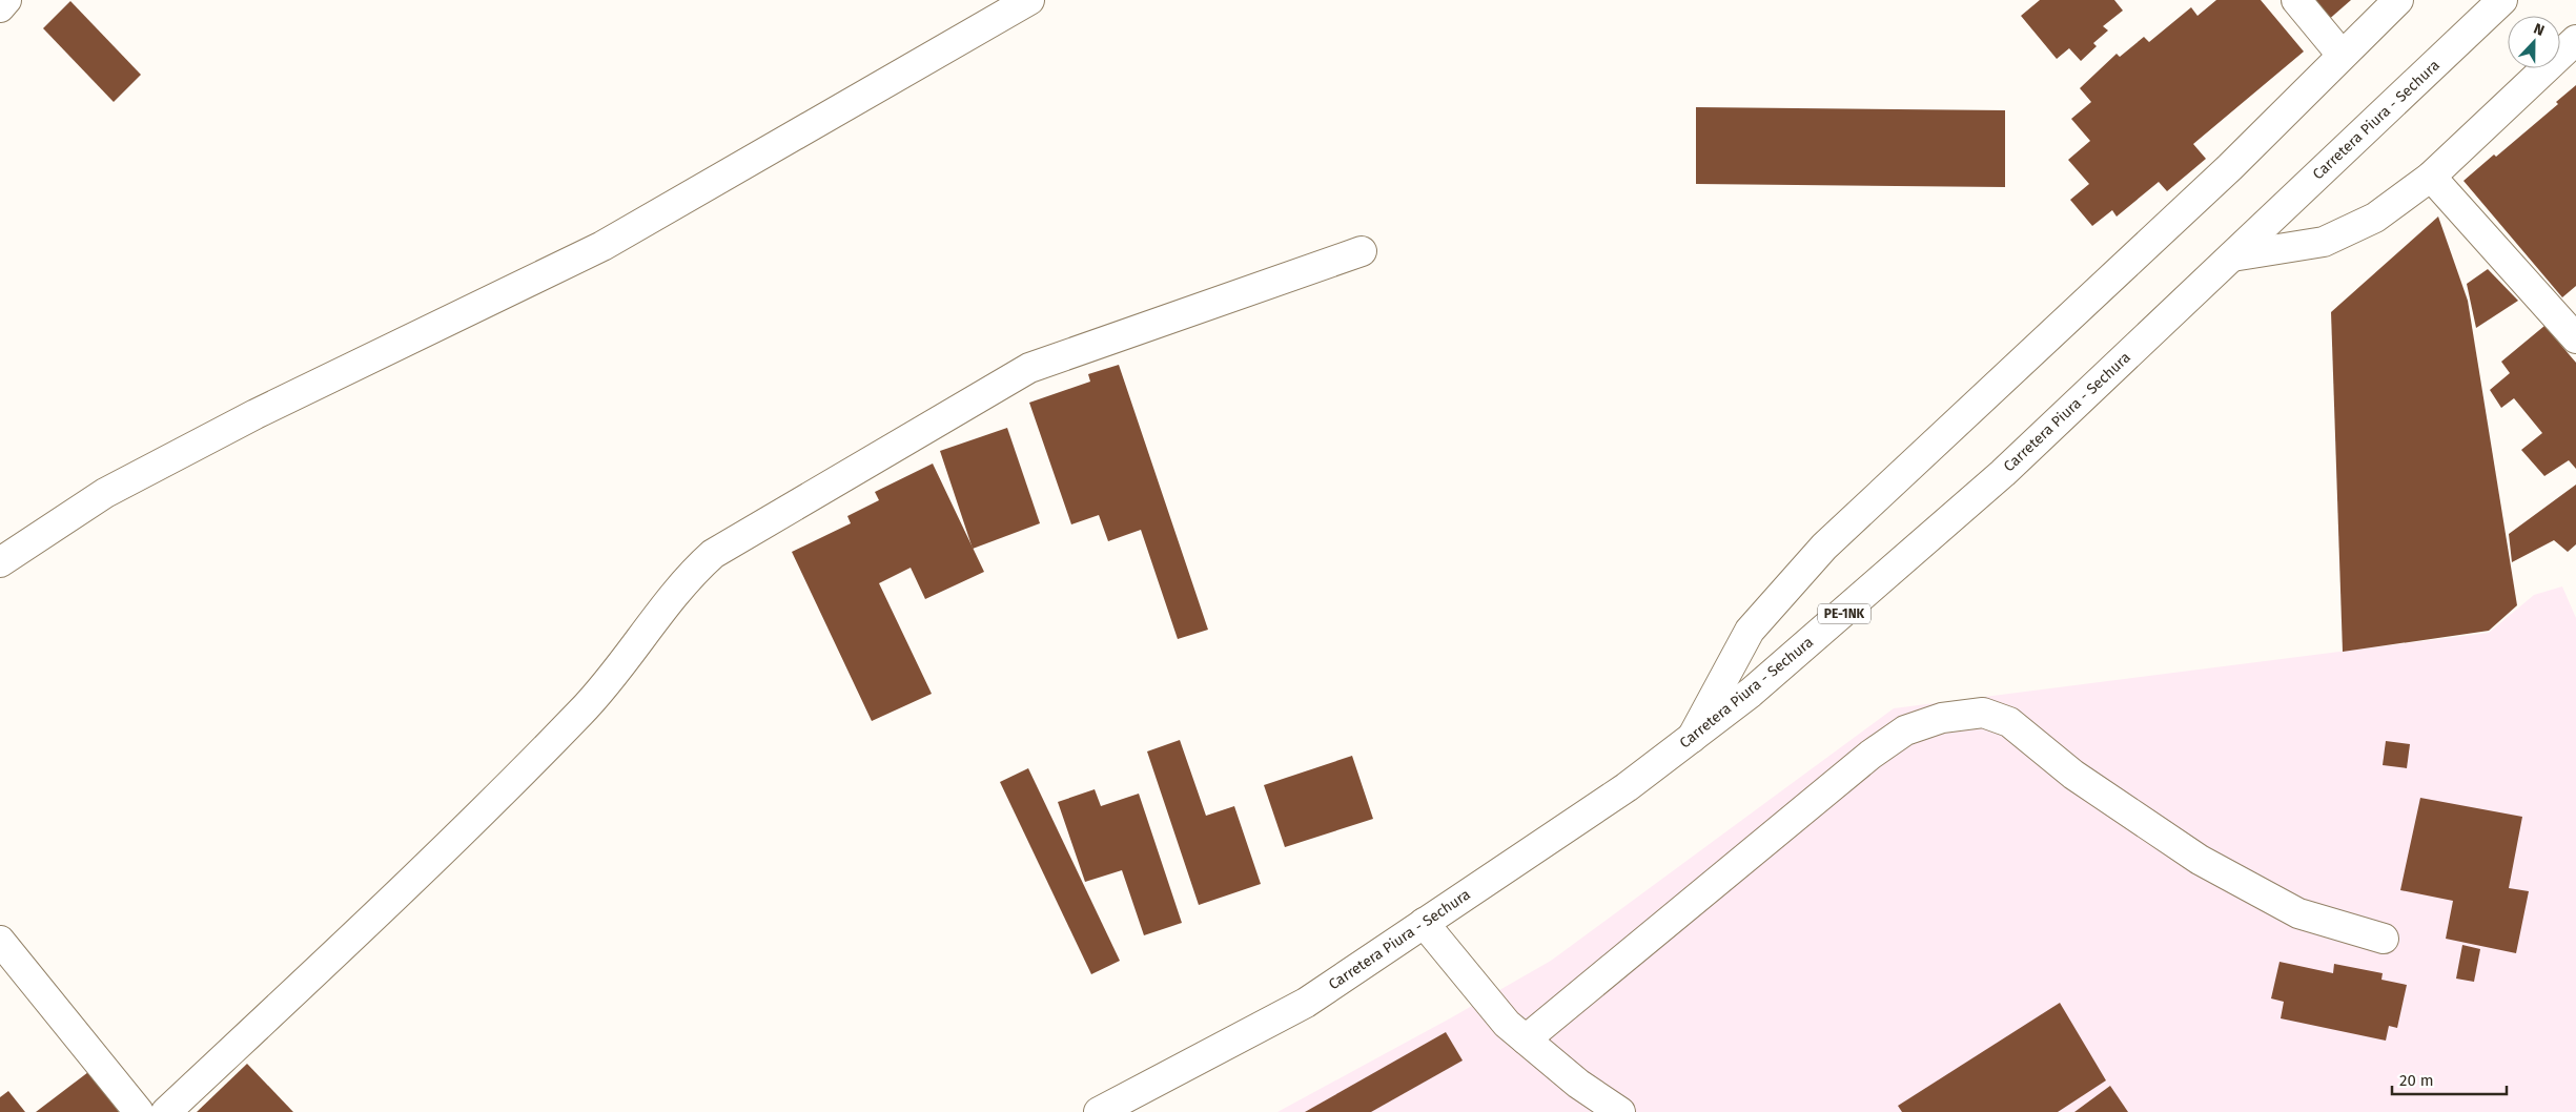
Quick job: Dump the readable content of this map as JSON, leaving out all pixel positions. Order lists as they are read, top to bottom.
{
  "streets": {
    "street": ["Carretera Piura - Sechura", "PE-1NK"]
  },
  "scale_bar": "20 m",
  "north": "top"
}
